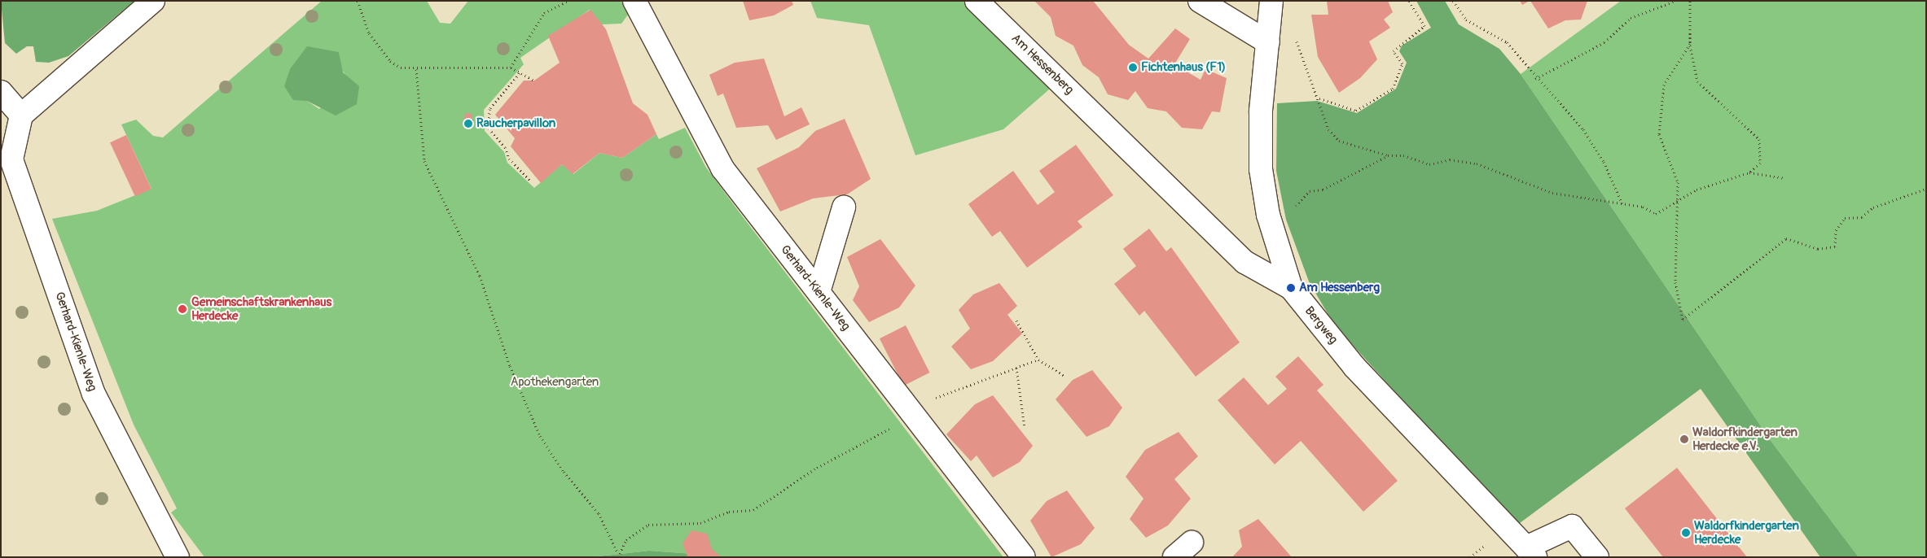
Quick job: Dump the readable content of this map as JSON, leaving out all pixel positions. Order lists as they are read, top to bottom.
{
  "streets": {
    "street": ["Am Hessenberg", "Gerhard-Kienle-Weg", "Bergweg"]
  },
  "crossings": [
    ["Am Hessenberg", "Bergweg"]
  ],
  "parks": ["Apothekengarten"],
  "places": [
    "Fichtenhaus (F1)",
    "Raucherpavillon",
    "Am Hessenberg",
    "Gemeinschaftskrankenhaus Herdecke",
    "Waldorfkindergarten Herdecke e.V.",
    "Waldorfkindergarten Herdecke"
  ]
}
